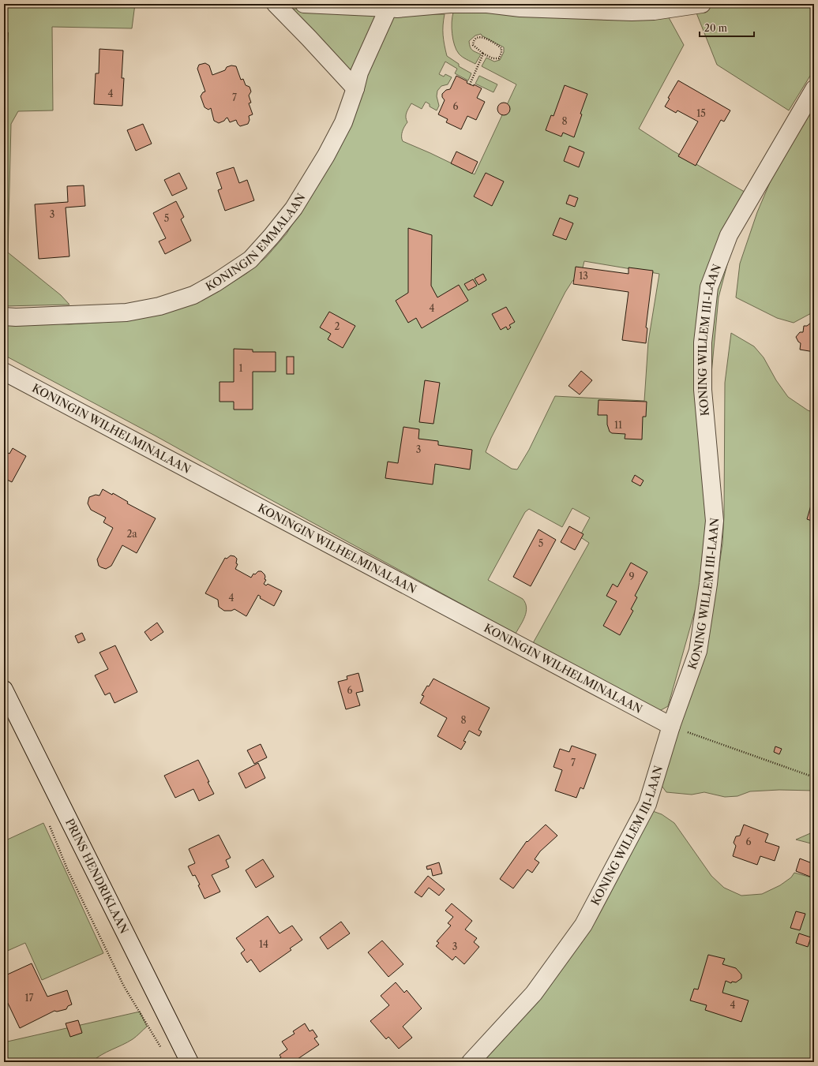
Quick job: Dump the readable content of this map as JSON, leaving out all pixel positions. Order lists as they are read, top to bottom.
{
  "streets": {
    "street": [
      "KONINGIN EMMALAAN",
      "KONING WILLEM III-LAAN",
      "KONINGIN WILHELMINALAAN",
      "PRINS HENDRIKLAAN"
    ]
  },
  "crossings": [
    ["KONING WILLEM III-LAAN", "KONINGIN WILHELMINALAAN"]
  ],
  "house_numbers": [
    "4",
    "7",
    "6",
    "15",
    "8",
    "3",
    "5",
    "13",
    "4",
    "2",
    "1",
    "11",
    "3",
    "2a",
    "5",
    "9",
    "4",
    "6",
    "8",
    "7",
    "6",
    "14",
    "3",
    "17",
    "4"
  ],
  "scale_bar": "20 m"
}
